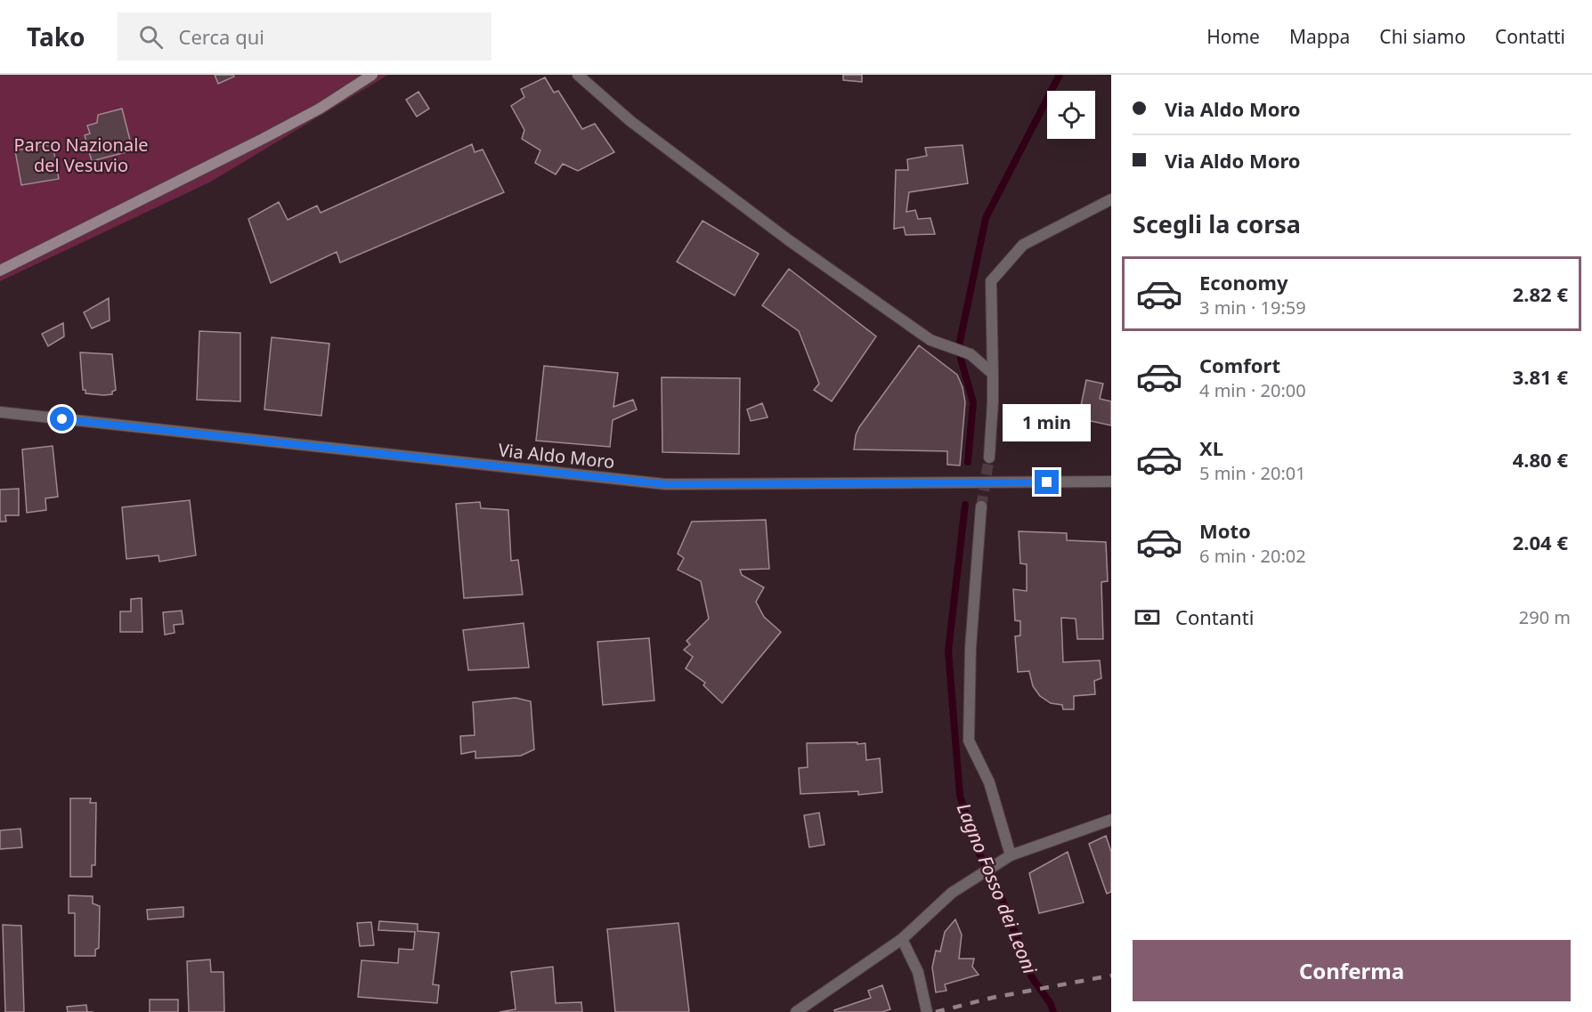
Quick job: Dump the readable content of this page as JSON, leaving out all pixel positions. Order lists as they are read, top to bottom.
{
  "streets": {
    "street": ["Via Aldo Moro"]
  },
  "water": ["Lagno Fosso dei Leoni"],
  "parks": ["Parco Nazionale del Vesuvio"],
  "page": {
    "header": "Tako",
    "search": "Cerca qui",
    "nav": [
      "Home",
      "Mappa",
      "Chi siamo",
      "Contatti"
    ],
    "banner": ["Via Aldo Moro", "Via Aldo Moro"],
    "heading": "Scegli la corsa",
    "list": [
      {
        "name": "Economy",
        "note": "3 min · 19:59",
        "value": "2.82 €"
      },
      {
        "name": "Comfort",
        "note": "4 min · 20:00",
        "value": "3.81 €"
      },
      {
        "name": "XL",
        "note": "5 min · 20:01",
        "value": "4.80 €"
      },
      {
        "name": "Moto",
        "note": "6 min · 20:02",
        "value": "2.04 €"
      }
    ],
    "bubble": "1 min",
    "pay": ["Contanti", "290 m"],
    "buttons": "Conferma"
  }
}
